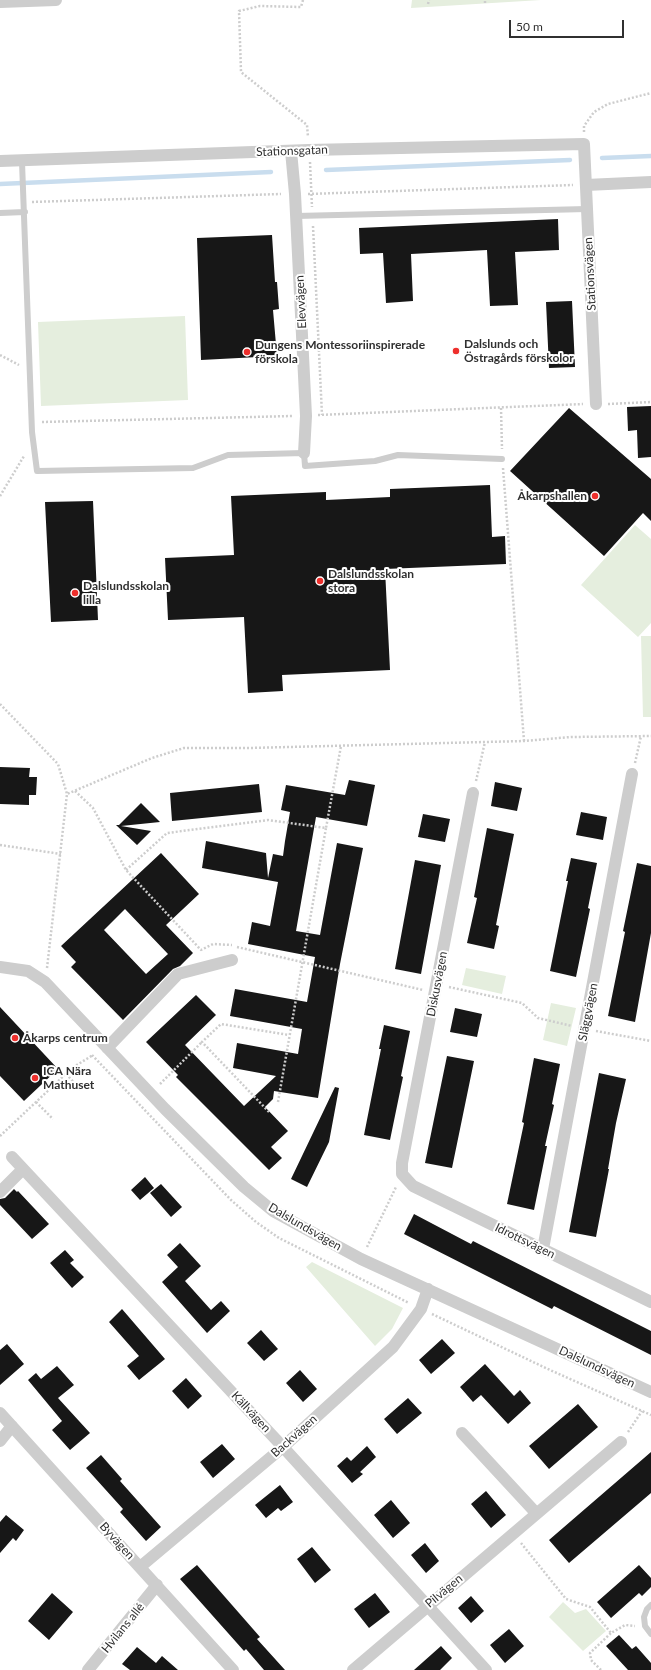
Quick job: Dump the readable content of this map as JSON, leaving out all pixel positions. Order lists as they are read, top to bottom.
{
  "streets": {
    "street": [
      "Stationsgatan",
      "Stationsvägen",
      "Elevvägen",
      "Diskusvägen",
      "Släggvägen",
      "Dalslundsvägen",
      "Idrottsvägen",
      "Källvägen",
      "Backvägen",
      "Byvägen",
      "Pilvägen",
      "Hvilans allé"
    ]
  },
  "crossings": [
    ["Stationsgatan", "Stationsvägen"],
    ["Stationsgatan", "Elevvägen"],
    ["Diskusvägen", "Idrottsvägen"],
    ["Släggvägen", "Idrottsvägen"],
    ["Dalslundsvägen", "Backvägen"],
    ["Källvägen", "Backvägen"],
    ["Källvägen", "Pilvägen"],
    ["Backvägen", "Byvägen"],
    ["Byvägen", "Hvilans allé"]
  ],
  "places": [
    "Dalslunds och Östragårds förskolor",
    "Dungens Montessoriinspirerade förskola",
    "Åkarpshallen",
    "Dalslundsskolan stora",
    "Dalslundsskolan lilla",
    "Åkarps centrum",
    "ICA Nära Mathuset"
  ],
  "scale_bar": "50 m"
}
